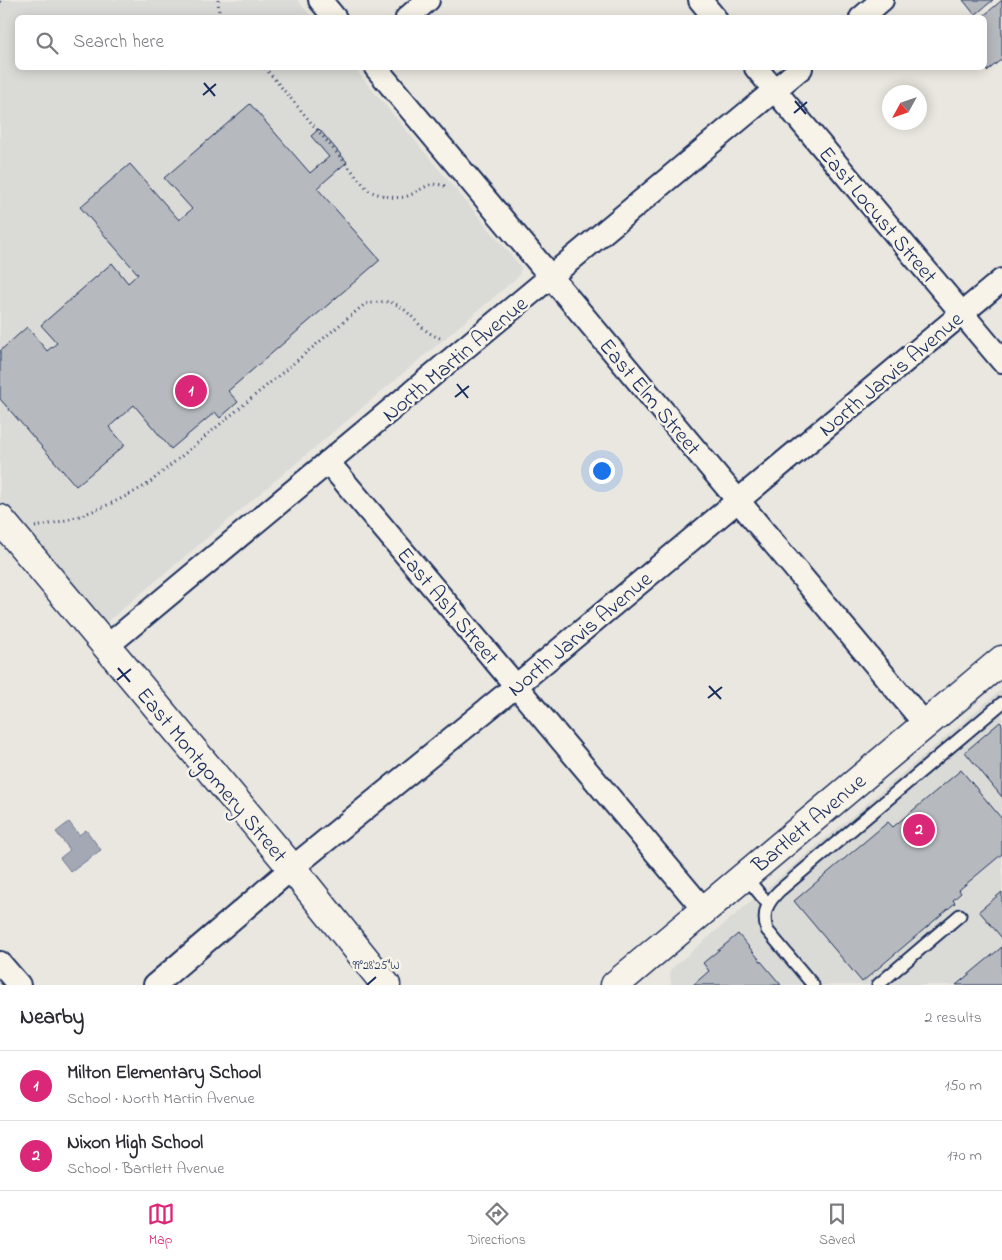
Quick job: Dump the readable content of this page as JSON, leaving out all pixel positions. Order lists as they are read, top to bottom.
{
  "streets": {
    "street": [
      "East Locust Street",
      "North Martin Avenue",
      "North Jarvis Avenue",
      "East Elm Street",
      "East Ash Street",
      "East Montgomery Street",
      "Bartlett Avenue"
    ]
  },
  "crossings": [
    ["East Locust Street", "North Martin Avenue"],
    ["East Locust Street", "North Jarvis Avenue"],
    ["North Martin Avenue", "East Elm Street"],
    ["North Martin Avenue", "East Ash Street"],
    ["North Martin Avenue", "East Montgomery Street"],
    ["North Jarvis Avenue", "East Elm Street"],
    ["North Jarvis Avenue", "East Ash Street"],
    ["North Jarvis Avenue", "East Montgomery Street"],
    ["East Elm Street", "Bartlett Avenue"],
    ["East Ash Street", "Bartlett Avenue"]
  ],
  "north": "bottom left",
  "page": {
    "search": "Search here",
    "pins": ["1", "2"],
    "heading": ["Nearby", "2 results"],
    "list": [
      {
        "mark": "1",
        "name": "Milton Elementary School",
        "note": "School · North Martin Avenue",
        "value": "150 m"
      },
      {
        "mark": "2",
        "name": "Nixon High School",
        "note": "School · Bartlett Avenue",
        "value": "170 m"
      }
    ],
    "nav": ["Map", "Directions", "Saved"]
  },
  "coordinates": ["99°28'25\"W"]
}
